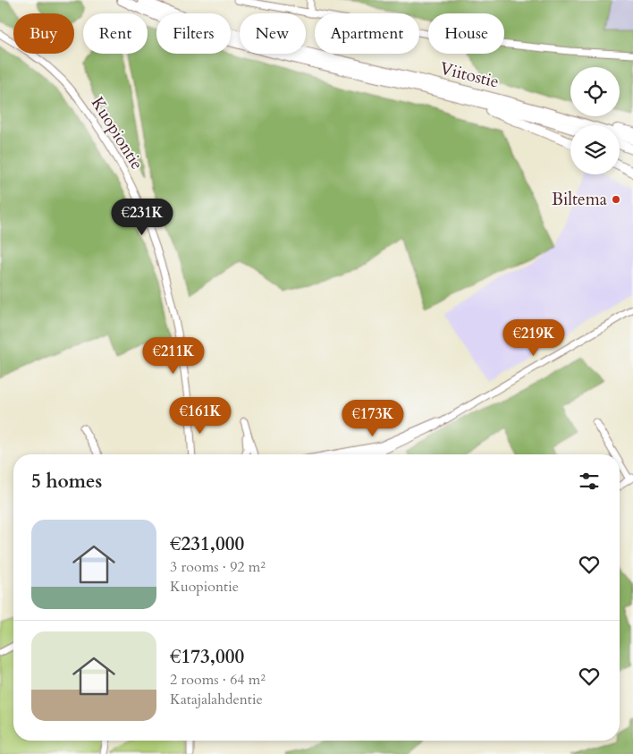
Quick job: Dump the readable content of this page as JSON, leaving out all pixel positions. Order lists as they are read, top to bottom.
{
  "streets": {
    "highway": ["Viitostie"],
    "street": ["Kuopiontie"]
  },
  "places": ["Biltema"],
  "page": {
    "chip": [
      "Buy",
      "Rent",
      "Filters",
      "New",
      "Apartment",
      "House"
    ],
    "price": [
      "€231K",
      "€219K",
      "€211K",
      "€161K",
      "€173K"
    ],
    "heading": "5 homes",
    "list": [
      {
        "name": "€231,000",
        "note": "3 rooms · 92 m² · Kuopiontie"
      },
      {
        "name": "€173,000",
        "note": "2 rooms · 64 m² · Katajalahdentie"
      }
    ]
  }
}
